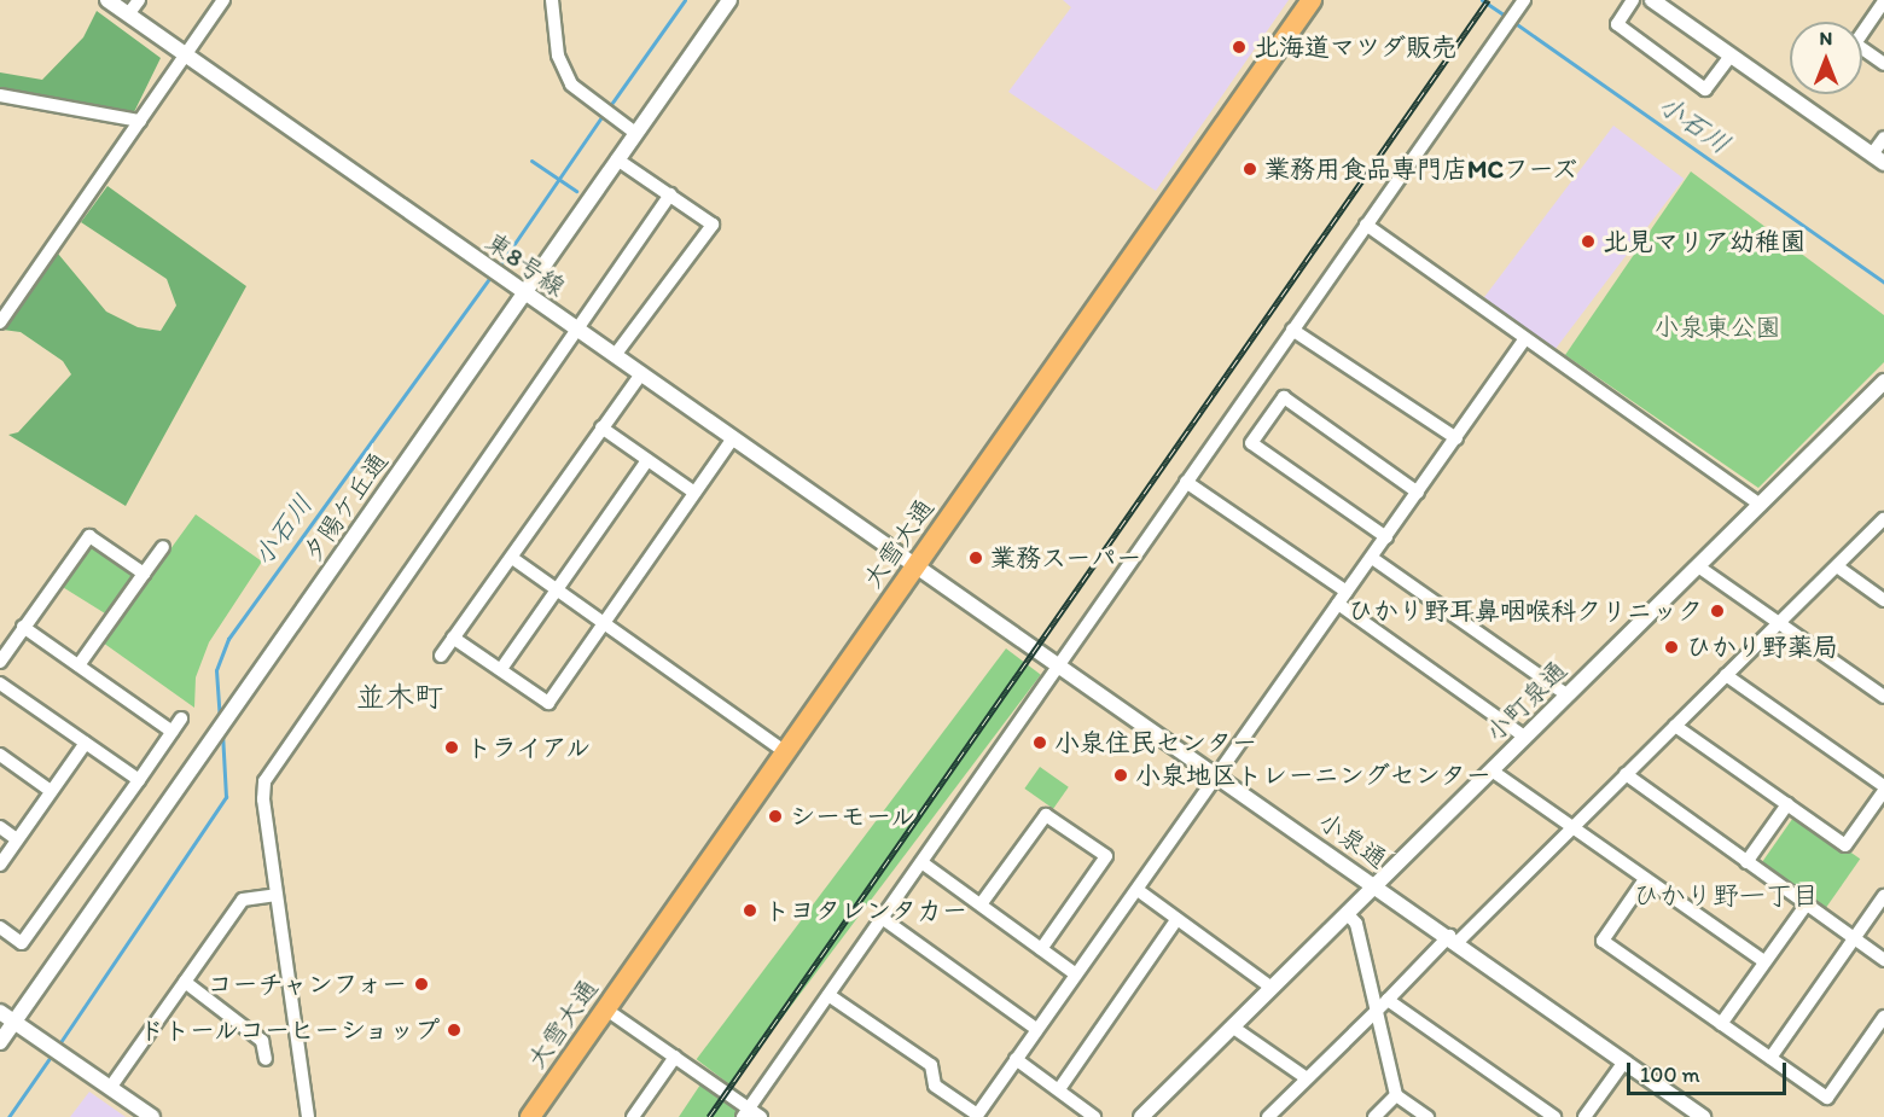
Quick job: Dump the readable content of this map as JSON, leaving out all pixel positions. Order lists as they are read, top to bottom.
{
  "streets": {
    "highway": ["大雪大通"],
    "street": [
      "東8号線",
      "夕陽ケ丘通",
      "小町泉通",
      "小泉通"
    ]
  },
  "crossings": [
    ["東8号線", "夕陽ケ丘通"],
    ["東8号線", "大雪大通"],
    ["東8号線", "小泉通"],
    ["大雪大通", "小泉通"],
    ["小町泉通", "小泉通"]
  ],
  "districts": ["並木町", "ひかり野一丁目"],
  "water": ["小石川"],
  "parks": ["小泉東公園"],
  "places": [
    "北海道マツダ販売",
    "業務用食品専門店MCフーズ",
    "北見マリア幼稚園",
    "業務スーパー",
    "ひかり野耳鼻咽喉科クリニック",
    "ひかり野薬局",
    "小泉住民センター",
    "トライアル",
    "小泉地区トレーニングセンター",
    "シーモール",
    "トヨタレンタカー",
    "コーチャンフォー",
    "ドトールコーヒーショップ"
  ],
  "scale_bar": "100 m",
  "north": "top"
}
